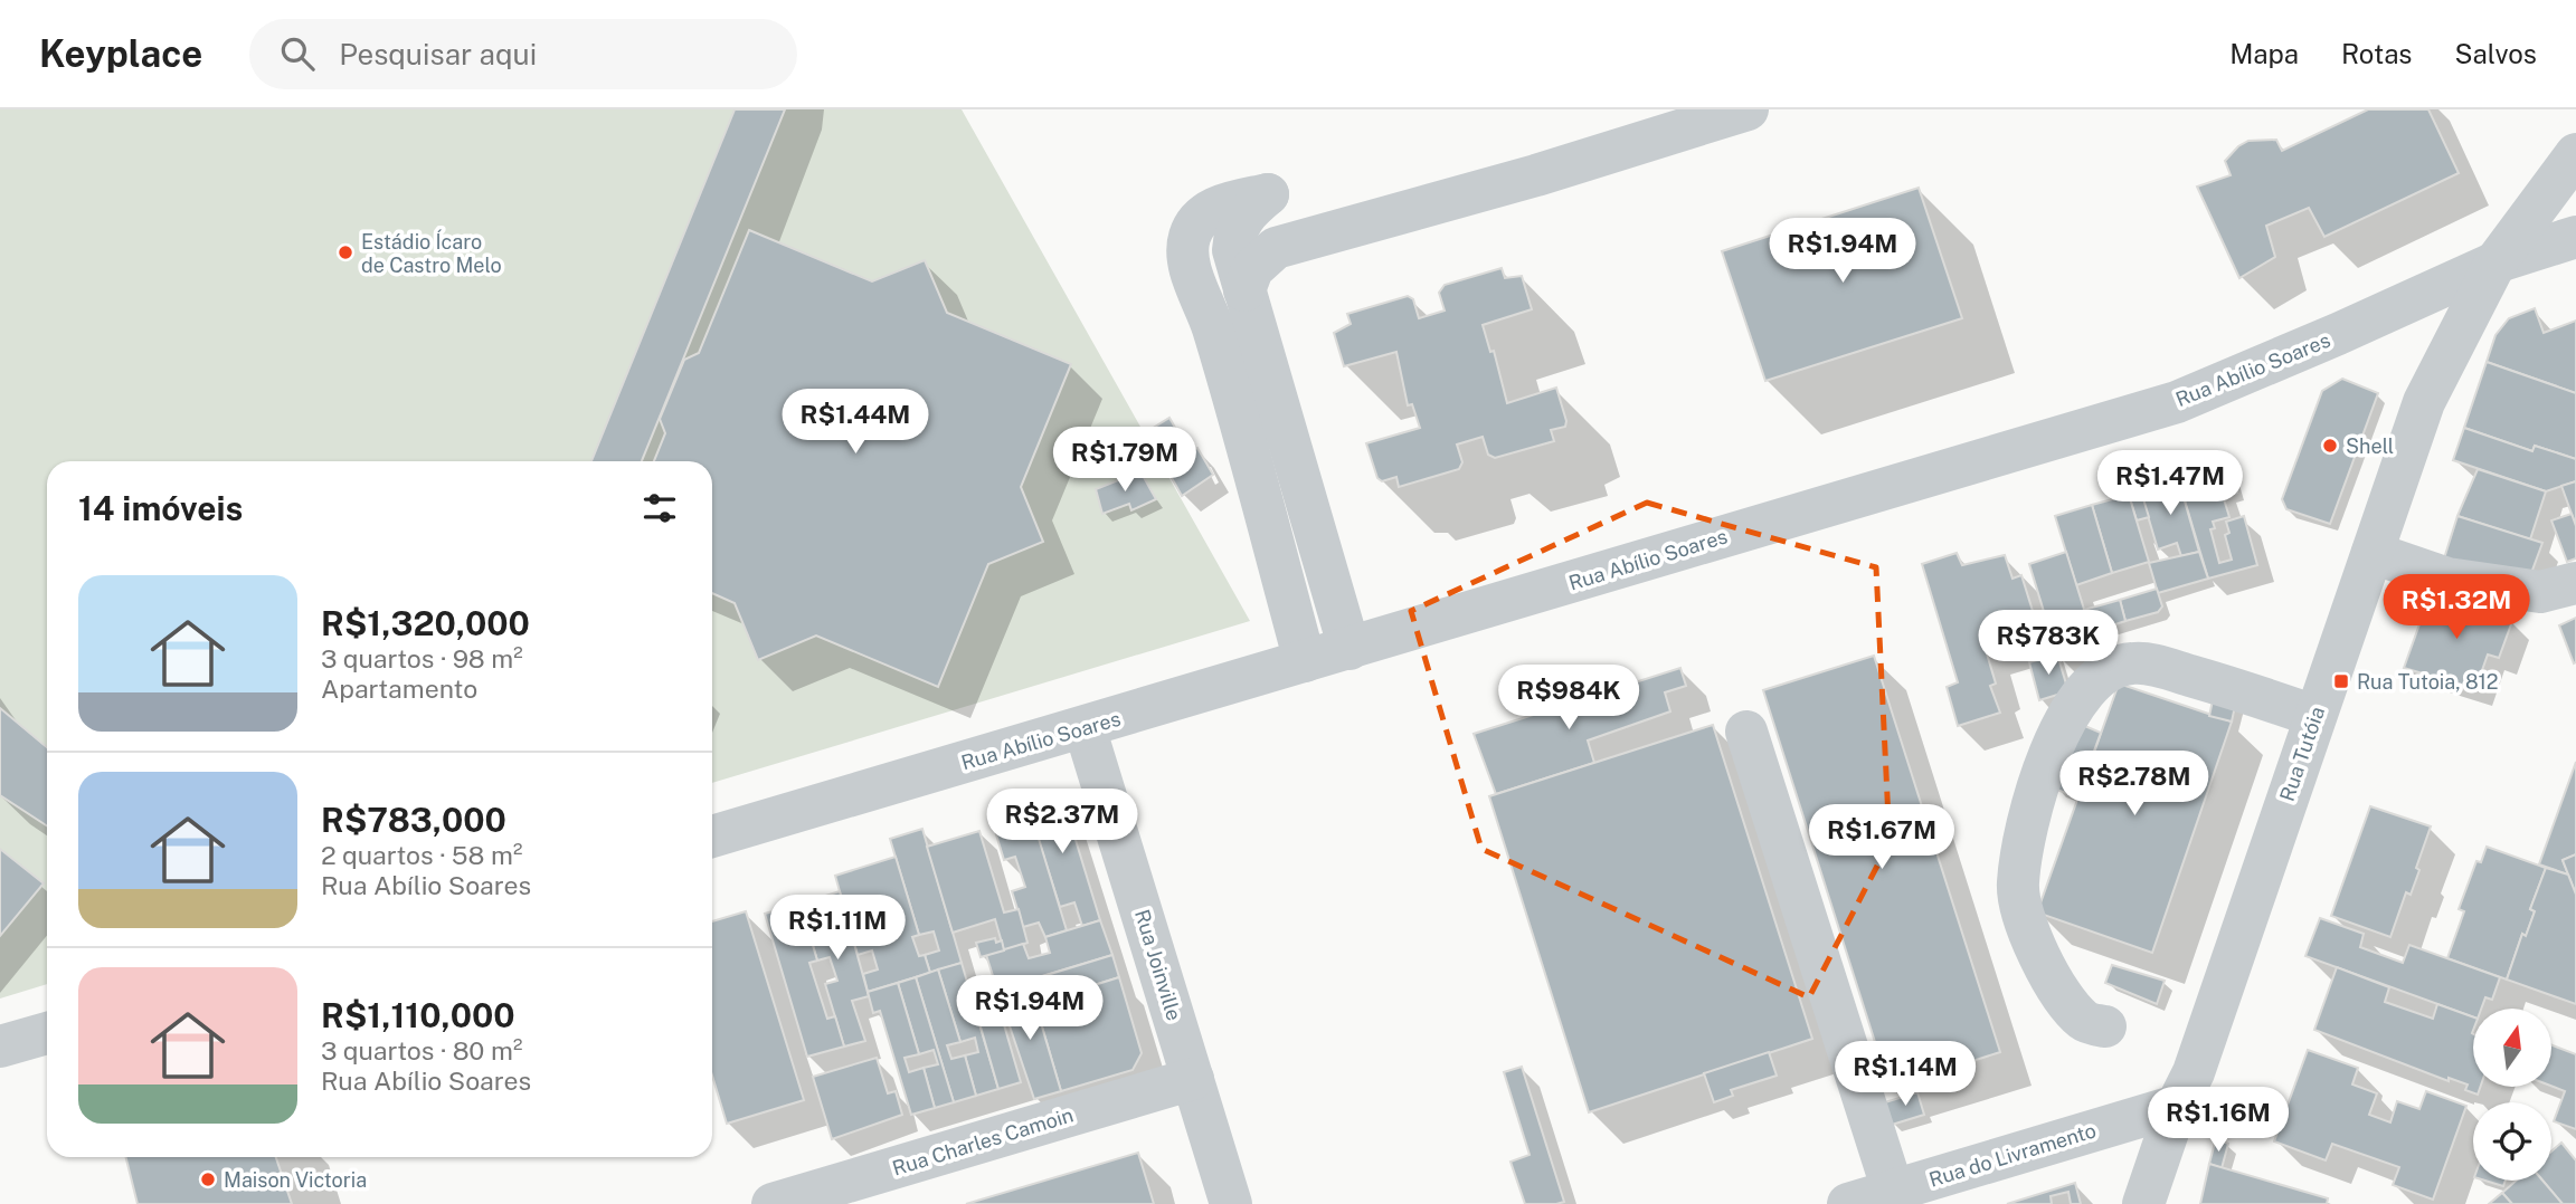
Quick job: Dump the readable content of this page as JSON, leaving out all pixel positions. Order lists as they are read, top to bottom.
{
  "streets": {
    "street": [
      "Rua Abílio Soares",
      "Rua Tutóia",
      "Rua Joinville",
      "Rua Charles Camoin",
      "Rua do Livramento"
    ]
  },
  "crossings": [
    ["Rua Abílio Soares", "Rua Tutóia"],
    ["Rua Abílio Soares", "Rua Joinville"],
    ["Rua Tutóia", "Rua do Livramento"],
    ["Rua Joinville", "Rua Charles Camoin"]
  ],
  "places": {
    "other": ["Estádio Ícaro de Castro Melo", "Shell", "Maison Victoria"],
    "transit": ["Rua Tutoia, 812"]
  },
  "north": "top",
  "page": {
    "header": "Keyplace",
    "search": "Pesquisar aqui",
    "nav": ["Mapa", "Rotas", "Salvos"],
    "price": [
      "R$1.94M",
      "R$1.44M",
      "R$1.79M",
      "R$1.47M",
      "R$1.32M",
      "R$783K",
      "R$984K",
      "R$2.78M",
      "R$2.37M",
      "R$1.67M",
      "R$1.11M",
      "R$1.94M",
      "R$1.14M",
      "R$1.16M"
    ],
    "heading": "14 imóveis",
    "list": [
      {
        "name": "R$1,320,000",
        "note": "3 quartos · 98 m² · Apartamento"
      },
      {
        "name": "R$783,000",
        "note": "2 quartos · 58 m² · Rua Abílio Soares"
      },
      {
        "name": "R$1,110,000",
        "note": "3 quartos · 80 m² · Rua Abílio Soares"
      }
    ]
  }
}
